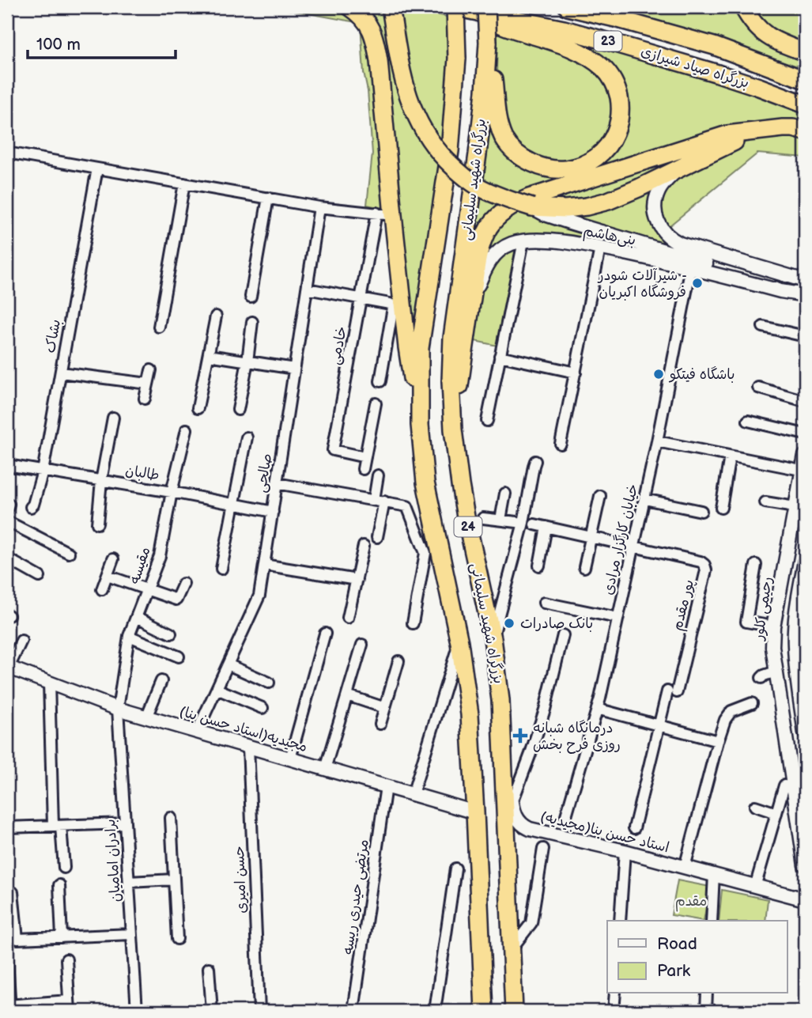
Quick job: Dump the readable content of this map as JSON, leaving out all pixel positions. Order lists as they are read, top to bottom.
{
  "streets": {
    "highway": [
      "23",
      "بزرگراه صیاد شیرازی",
      "بزرگراه شهید سلیمانی",
      "24"
    ],
    "main road": [
      "بنی‌هاشم",
      "رحیمی کلور",
      "مجیدیه(استاد حسن بنا)",
      "استاد حسن بنا(مجیدیه)"
    ],
    "street": [
      "بشاک",
      "خادمی",
      "طالبان",
      "صالحی",
      "خیابان کارگزار مرادی",
      "مقیسه",
      "پور مقدم",
      "برادران امامیان",
      "حسن امیری",
      "مرتضی حیدری ریسه"
    ]
  },
  "crossings": [
    ["بزرگراه صیاد شیرازی", "بزرگراه شهید سلیمانی"],
    ["بزرگراه صیاد شیرازی", "24"],
    ["بزرگراه شهید سلیمانی", "استاد حسن بنا(مجیدیه)"],
    ["بنی‌هاشم", "خیابان کارگزار مرادی"],
    ["بشاک", "طالبان"],
    ["طالبان", "صالحی"],
    ["طالبان", "مقیسه"],
    ["صالحی", "مجیدیه(استاد حسن بنا)"],
    ["24", "مجیدیه(استاد حسن بنا)"],
    ["خیابان کارگزار مرادی", "پور مقدم"],
    ["مقیسه", "مجیدیه(استاد حسن بنا)"],
    ["مقیسه", "برادران امامیان"],
    ["مجیدیه(استاد حسن بنا)", "برادران امامیان"],
    ["مجیدیه(استاد حسن بنا)", "حسن امیری"],
    ["مجیدیه(استاد حسن بنا)", "مرتضی حیدری ریسه"]
  ],
  "parks": ["مقدم"],
  "places": {
    "other": ["شیرآلات شودر - فروشگاه اکبریان", "باشگاه فیتکو", "بانک صادرات"],
    "health": ["درمانگاه شبانه روزی فرح بخش"]
  },
  "legend": ["Road", "Park"],
  "scale_bar": "100 m"
}
